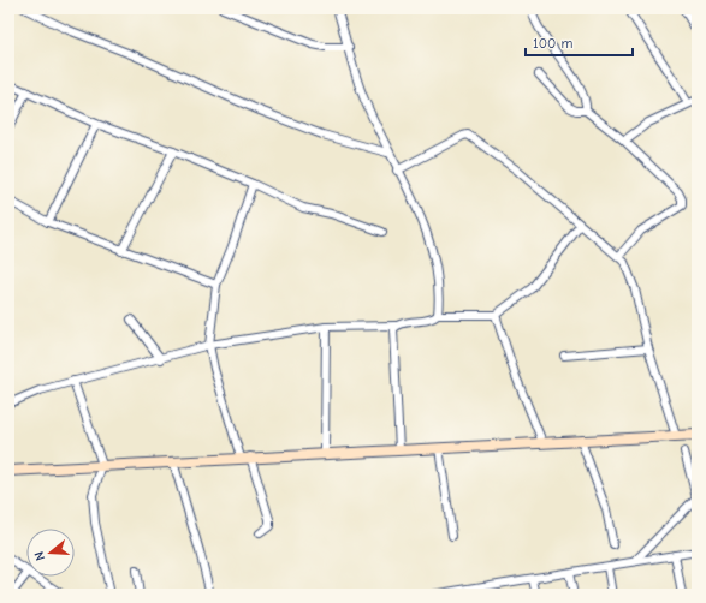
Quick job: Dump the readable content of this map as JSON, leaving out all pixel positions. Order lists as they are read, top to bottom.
{
  "scale_bar": "100 m",
  "north": "left"
}
